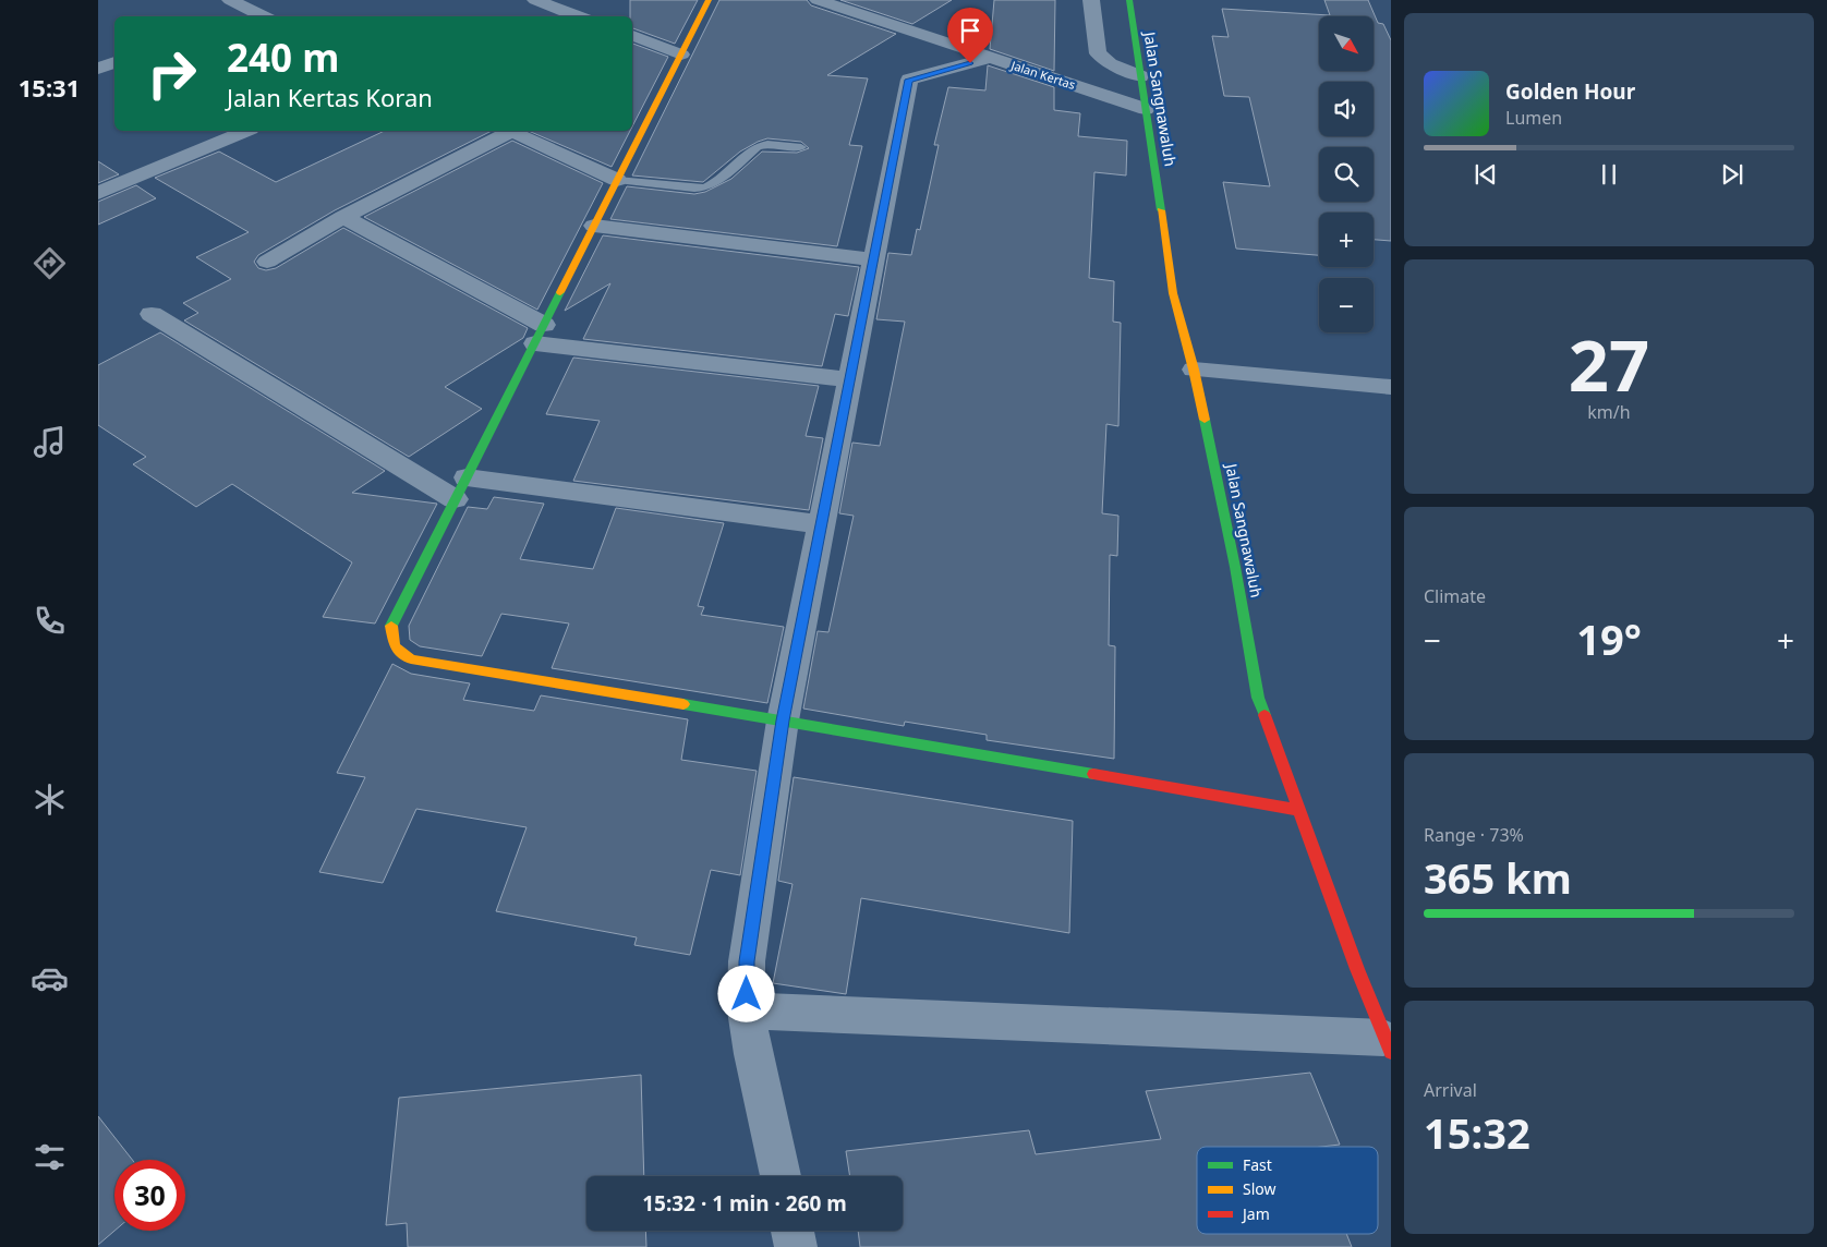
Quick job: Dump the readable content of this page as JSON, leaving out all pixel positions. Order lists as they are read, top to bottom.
{
  "streets": {
    "street": ["Jalan Kertas", "Jalan Sangnawaluh"]
  },
  "crossings": [
    ["Jalan Kertas", "Jalan Sangnawaluh"]
  ],
  "legend": ["Fast", "Slow", "Jam"],
  "north": "bottom right",
  "page": {
    "tabs": "15:31",
    "map_buttons": ["+", "−"],
    "turn": ["240 m", "Jalan Kertas Koran"],
    "song": ["Golden Hour", "Lumen"],
    "tile": [
      ["27", "km/h"],
      "Climate",
      ["Range · 73%", "365 km"],
      ["Arrival", "15:32"]
    ],
    "heat": ["−", "19°", "+"],
    "limit": "30",
    "trip": "15:32 · 1 min · 260 m"
  }
}
